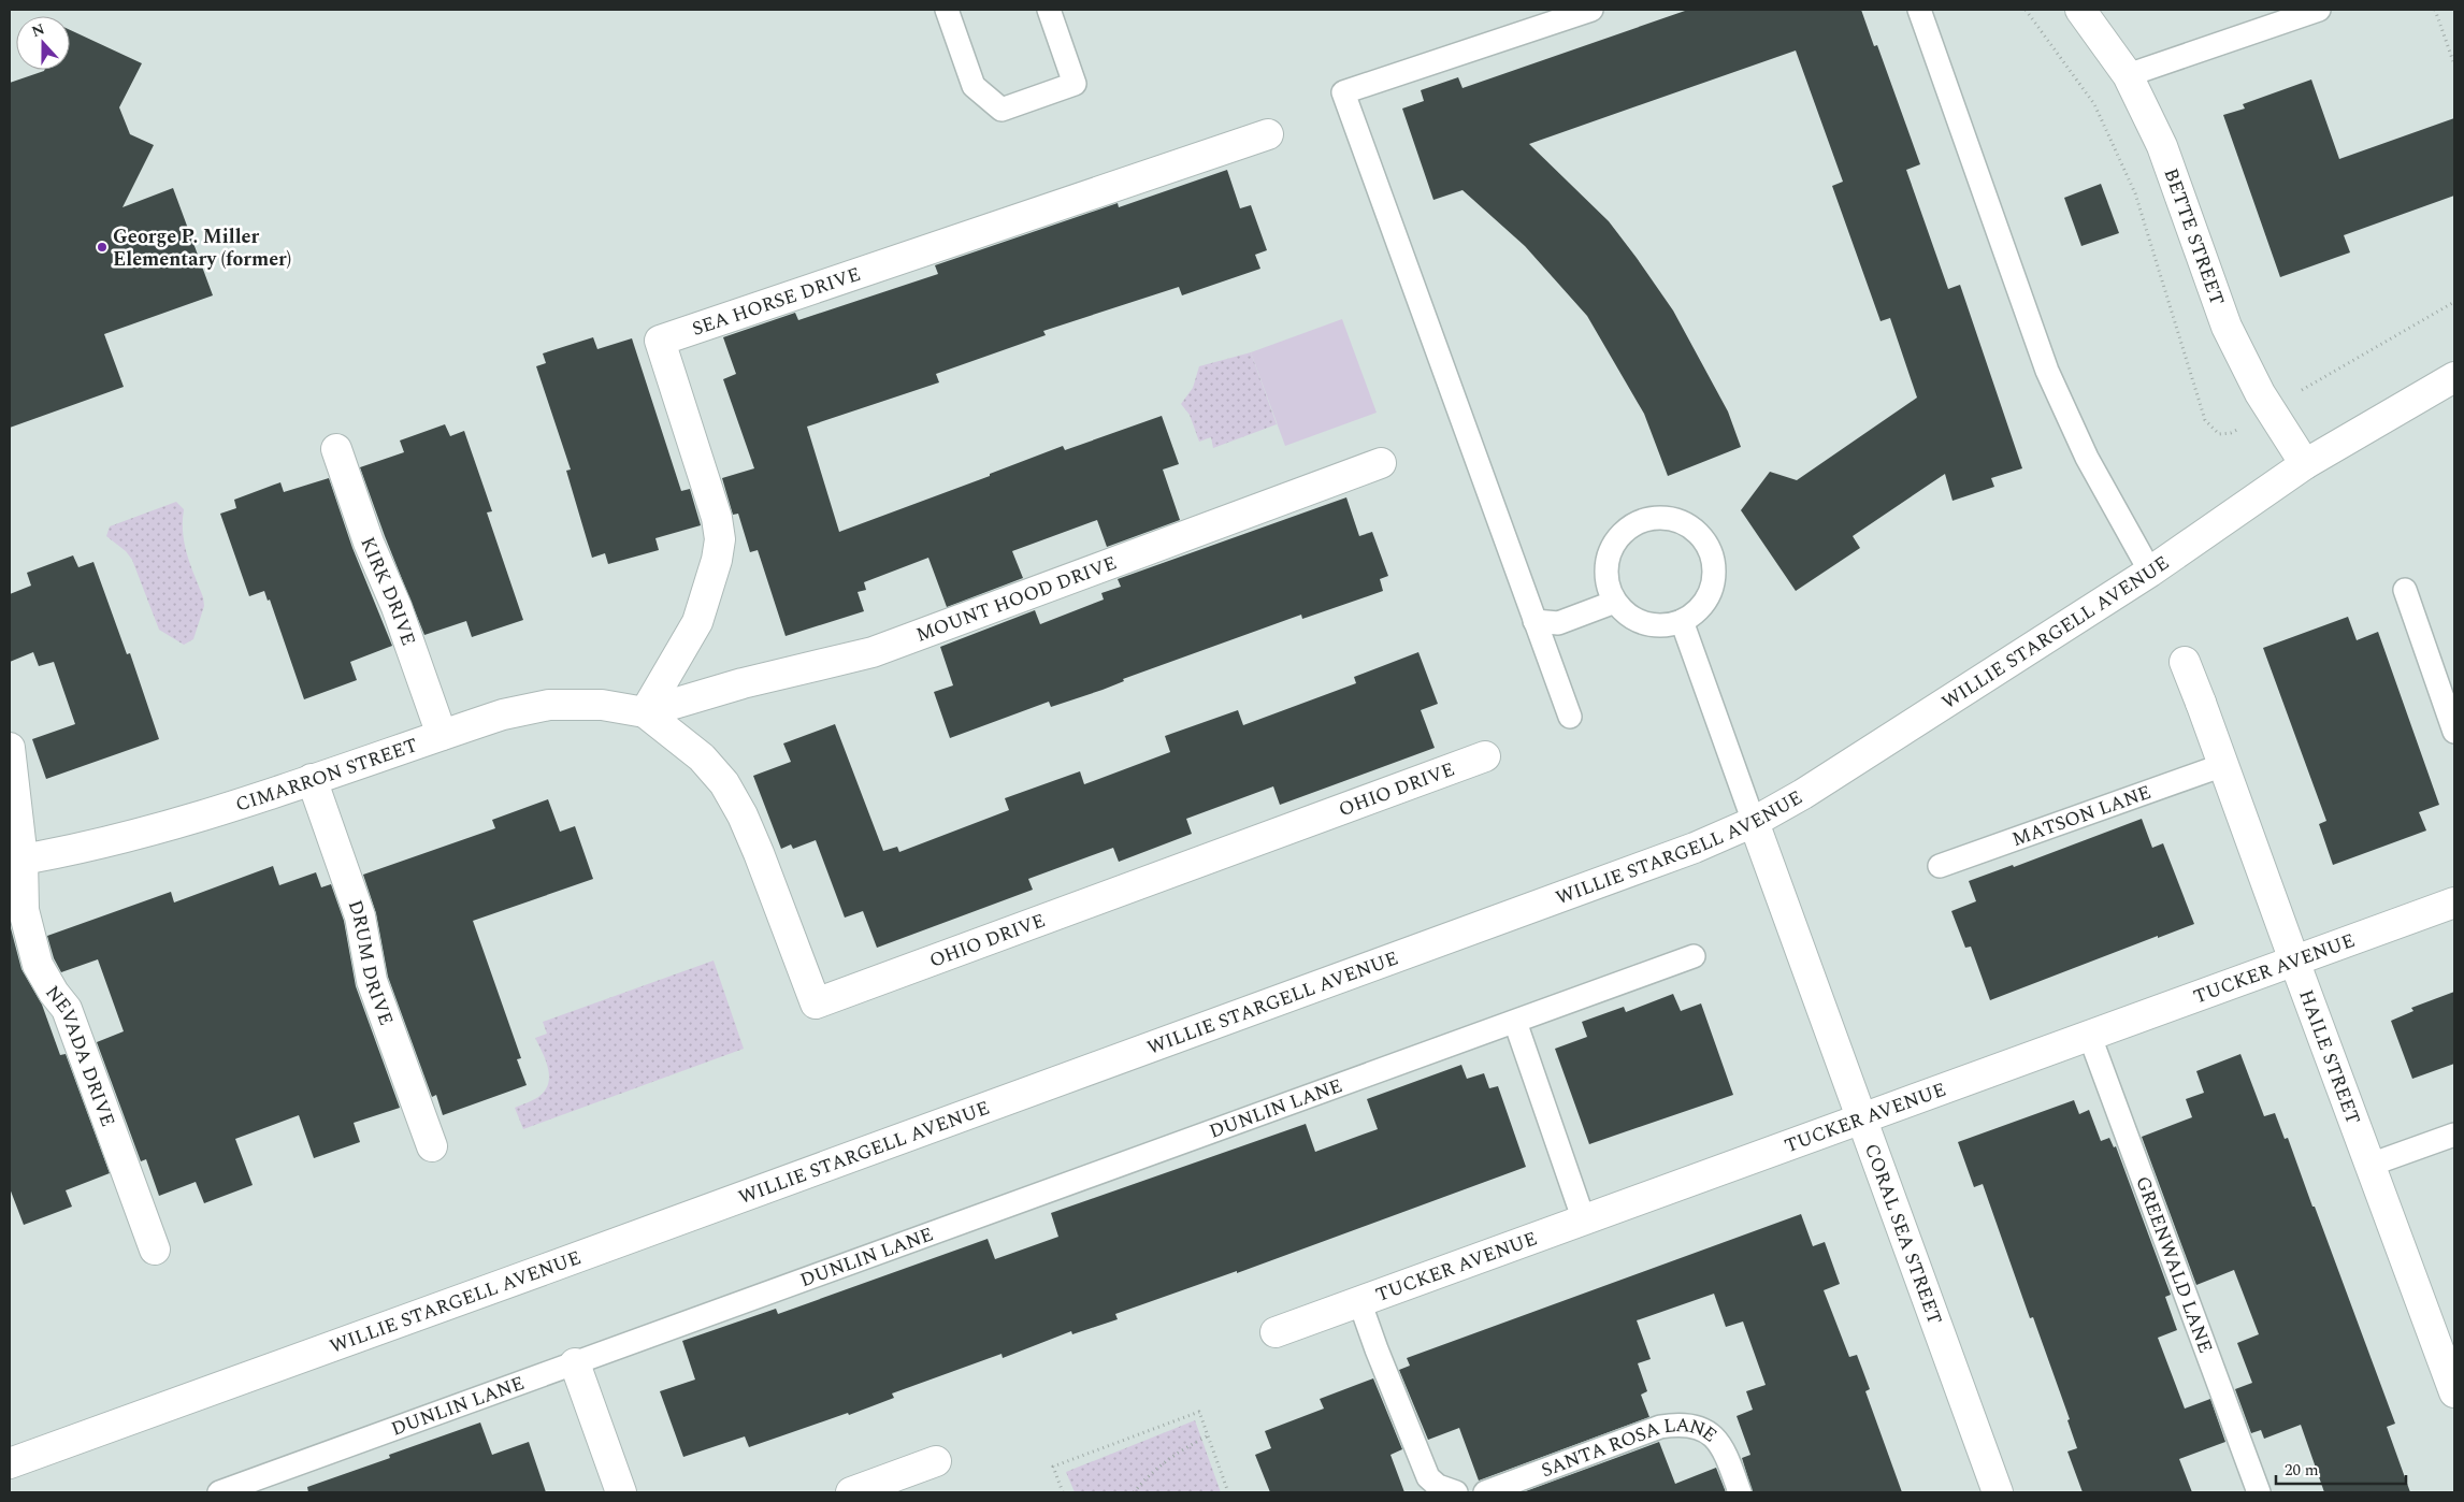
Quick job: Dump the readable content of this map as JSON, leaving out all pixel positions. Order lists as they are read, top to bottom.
{
  "streets": {
    "street": [
      "BETTE STREET",
      "SEA HORSE DRIVE",
      "KIRK DRIVE",
      "MOUNT HOOD DRIVE",
      "WILLIE STARGELL AVENUE",
      "CIMARRON STREET",
      "OHIO DRIVE",
      "DRUM DRIVE",
      "TUCKER AVENUE",
      "NEVADA DRIVE",
      "HAILE STREET",
      "CORAL SEA STREET"
    ],
    "lane": [
      "MATSON LANE",
      "DUNLIN LANE",
      "GREENWALD LANE",
      "SANTA ROSA LANE"
    ]
  },
  "crossings": [
    ["BETTE STREET", "WILLIE STARGELL AVENUE"],
    ["SEA HORSE DRIVE", "MOUNT HOOD DRIVE"],
    ["SEA HORSE DRIVE", "CIMARRON STREET"],
    ["SEA HORSE DRIVE", "OHIO DRIVE"],
    ["KIRK DRIVE", "CIMARRON STREET"],
    ["MOUNT HOOD DRIVE", "CIMARRON STREET"],
    ["MOUNT HOOD DRIVE", "OHIO DRIVE"],
    ["WILLIE STARGELL AVENUE", "CORAL SEA STREET"],
    ["CIMARRON STREET", "OHIO DRIVE"],
    ["CIMARRON STREET", "DRUM DRIVE"],
    ["CIMARRON STREET", "NEVADA DRIVE"],
    ["MATSON LANE", "HAILE STREET"],
    ["TUCKER AVENUE", "HAILE STREET"],
    ["TUCKER AVENUE", "CORAL SEA STREET"],
    ["TUCKER AVENUE", "GREENWALD LANE"]
  ],
  "places": ["George P. Miller Elementary (former)"],
  "scale_bar": "20 m",
  "north": "top"
}
